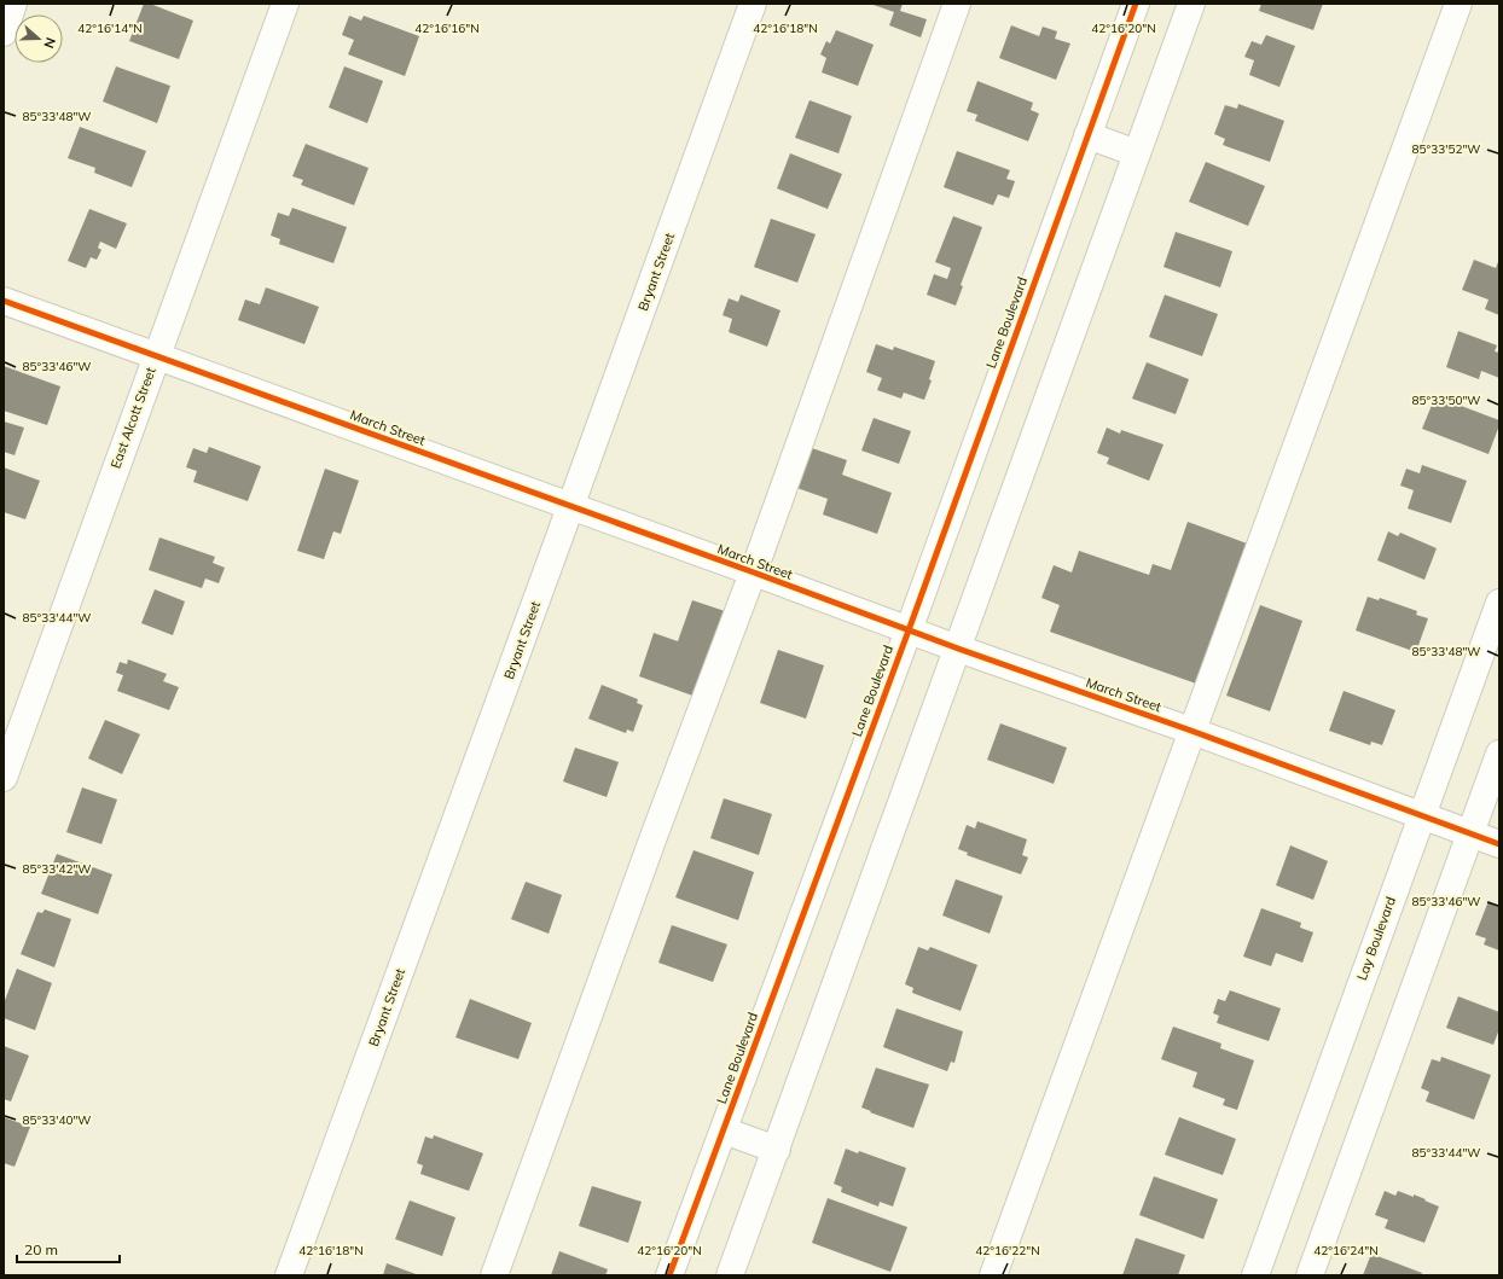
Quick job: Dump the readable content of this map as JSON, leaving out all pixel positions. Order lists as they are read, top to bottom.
{
  "streets": {
    "street": [
      "Bryant Street",
      "Lane Boulevard",
      "East Alcott Street",
      "March Street",
      "Lay Boulevard"
    ]
  },
  "crossings": [
    ["Bryant Street", "March Street"],
    ["Lane Boulevard", "March Street"],
    ["East Alcott Street", "March Street"],
    ["March Street", "Lay Boulevard"]
  ],
  "scale_bar": "20 m",
  "north": "right",
  "coordinates": [
    "42°16'14\"N",
    "42°16'18\"N",
    "42°16'20\"N",
    "42°16'16\"N",
    "85°33'48\"W",
    "85°33'52\"W",
    "85°33'46\"W",
    "85°33'50\"W",
    "85°33'44\"W",
    "85°33'42\"W",
    "85°33'40\"W",
    "42°16'22\"N",
    "42°16'24\"N"
  ]
}
